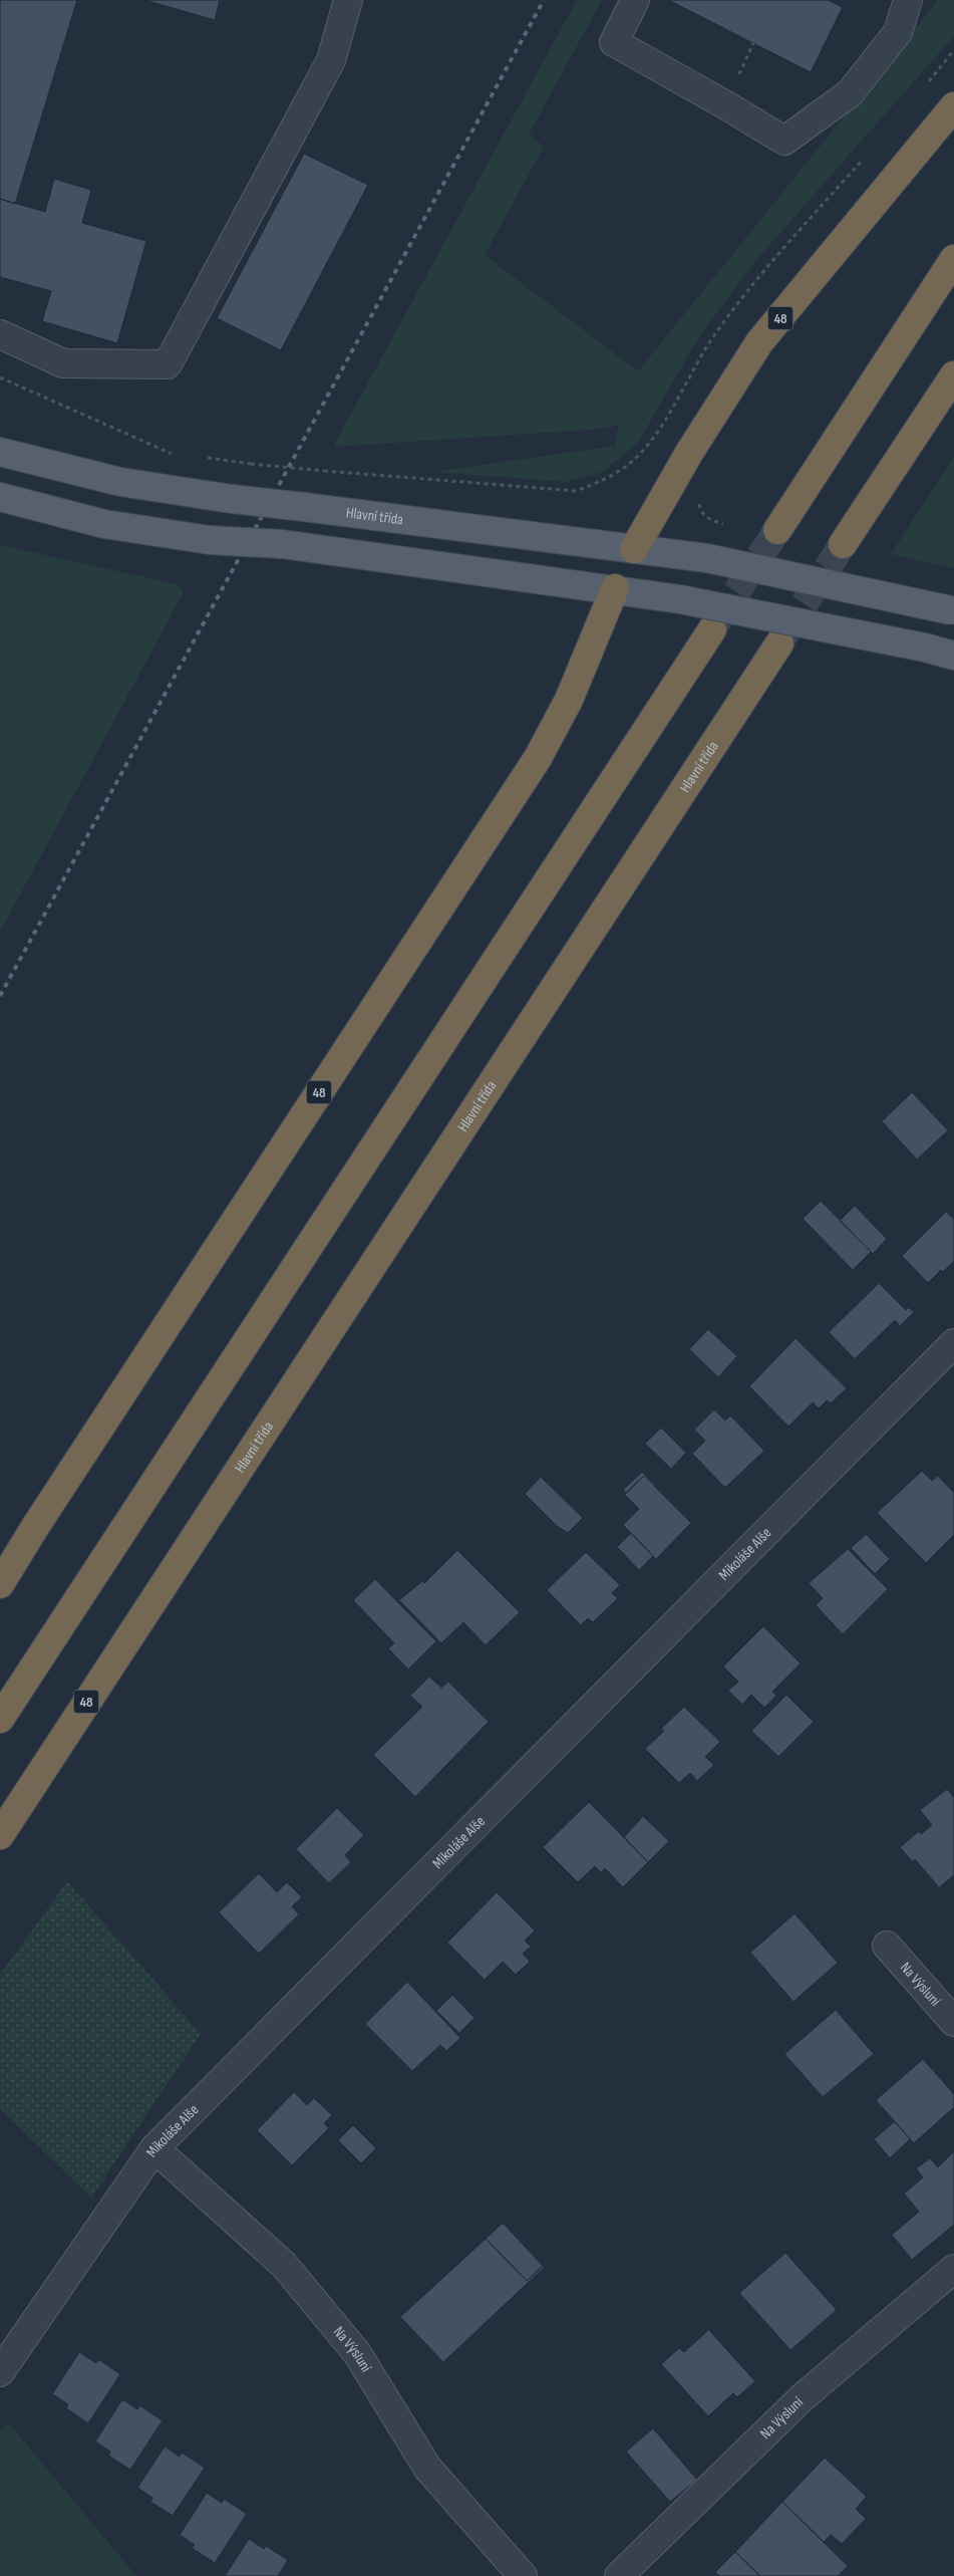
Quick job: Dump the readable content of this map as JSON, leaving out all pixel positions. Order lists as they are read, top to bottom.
{
  "streets": {
    "highway": ["48", "Hlavní třída"],
    "street": ["Mikoláše Alše", "Na Výsluní"]
  },
  "crossings": [
    ["48", "Hlavní třída"],
    ["Mikoláše Alše", "Na Výsluní"]
  ]
}
